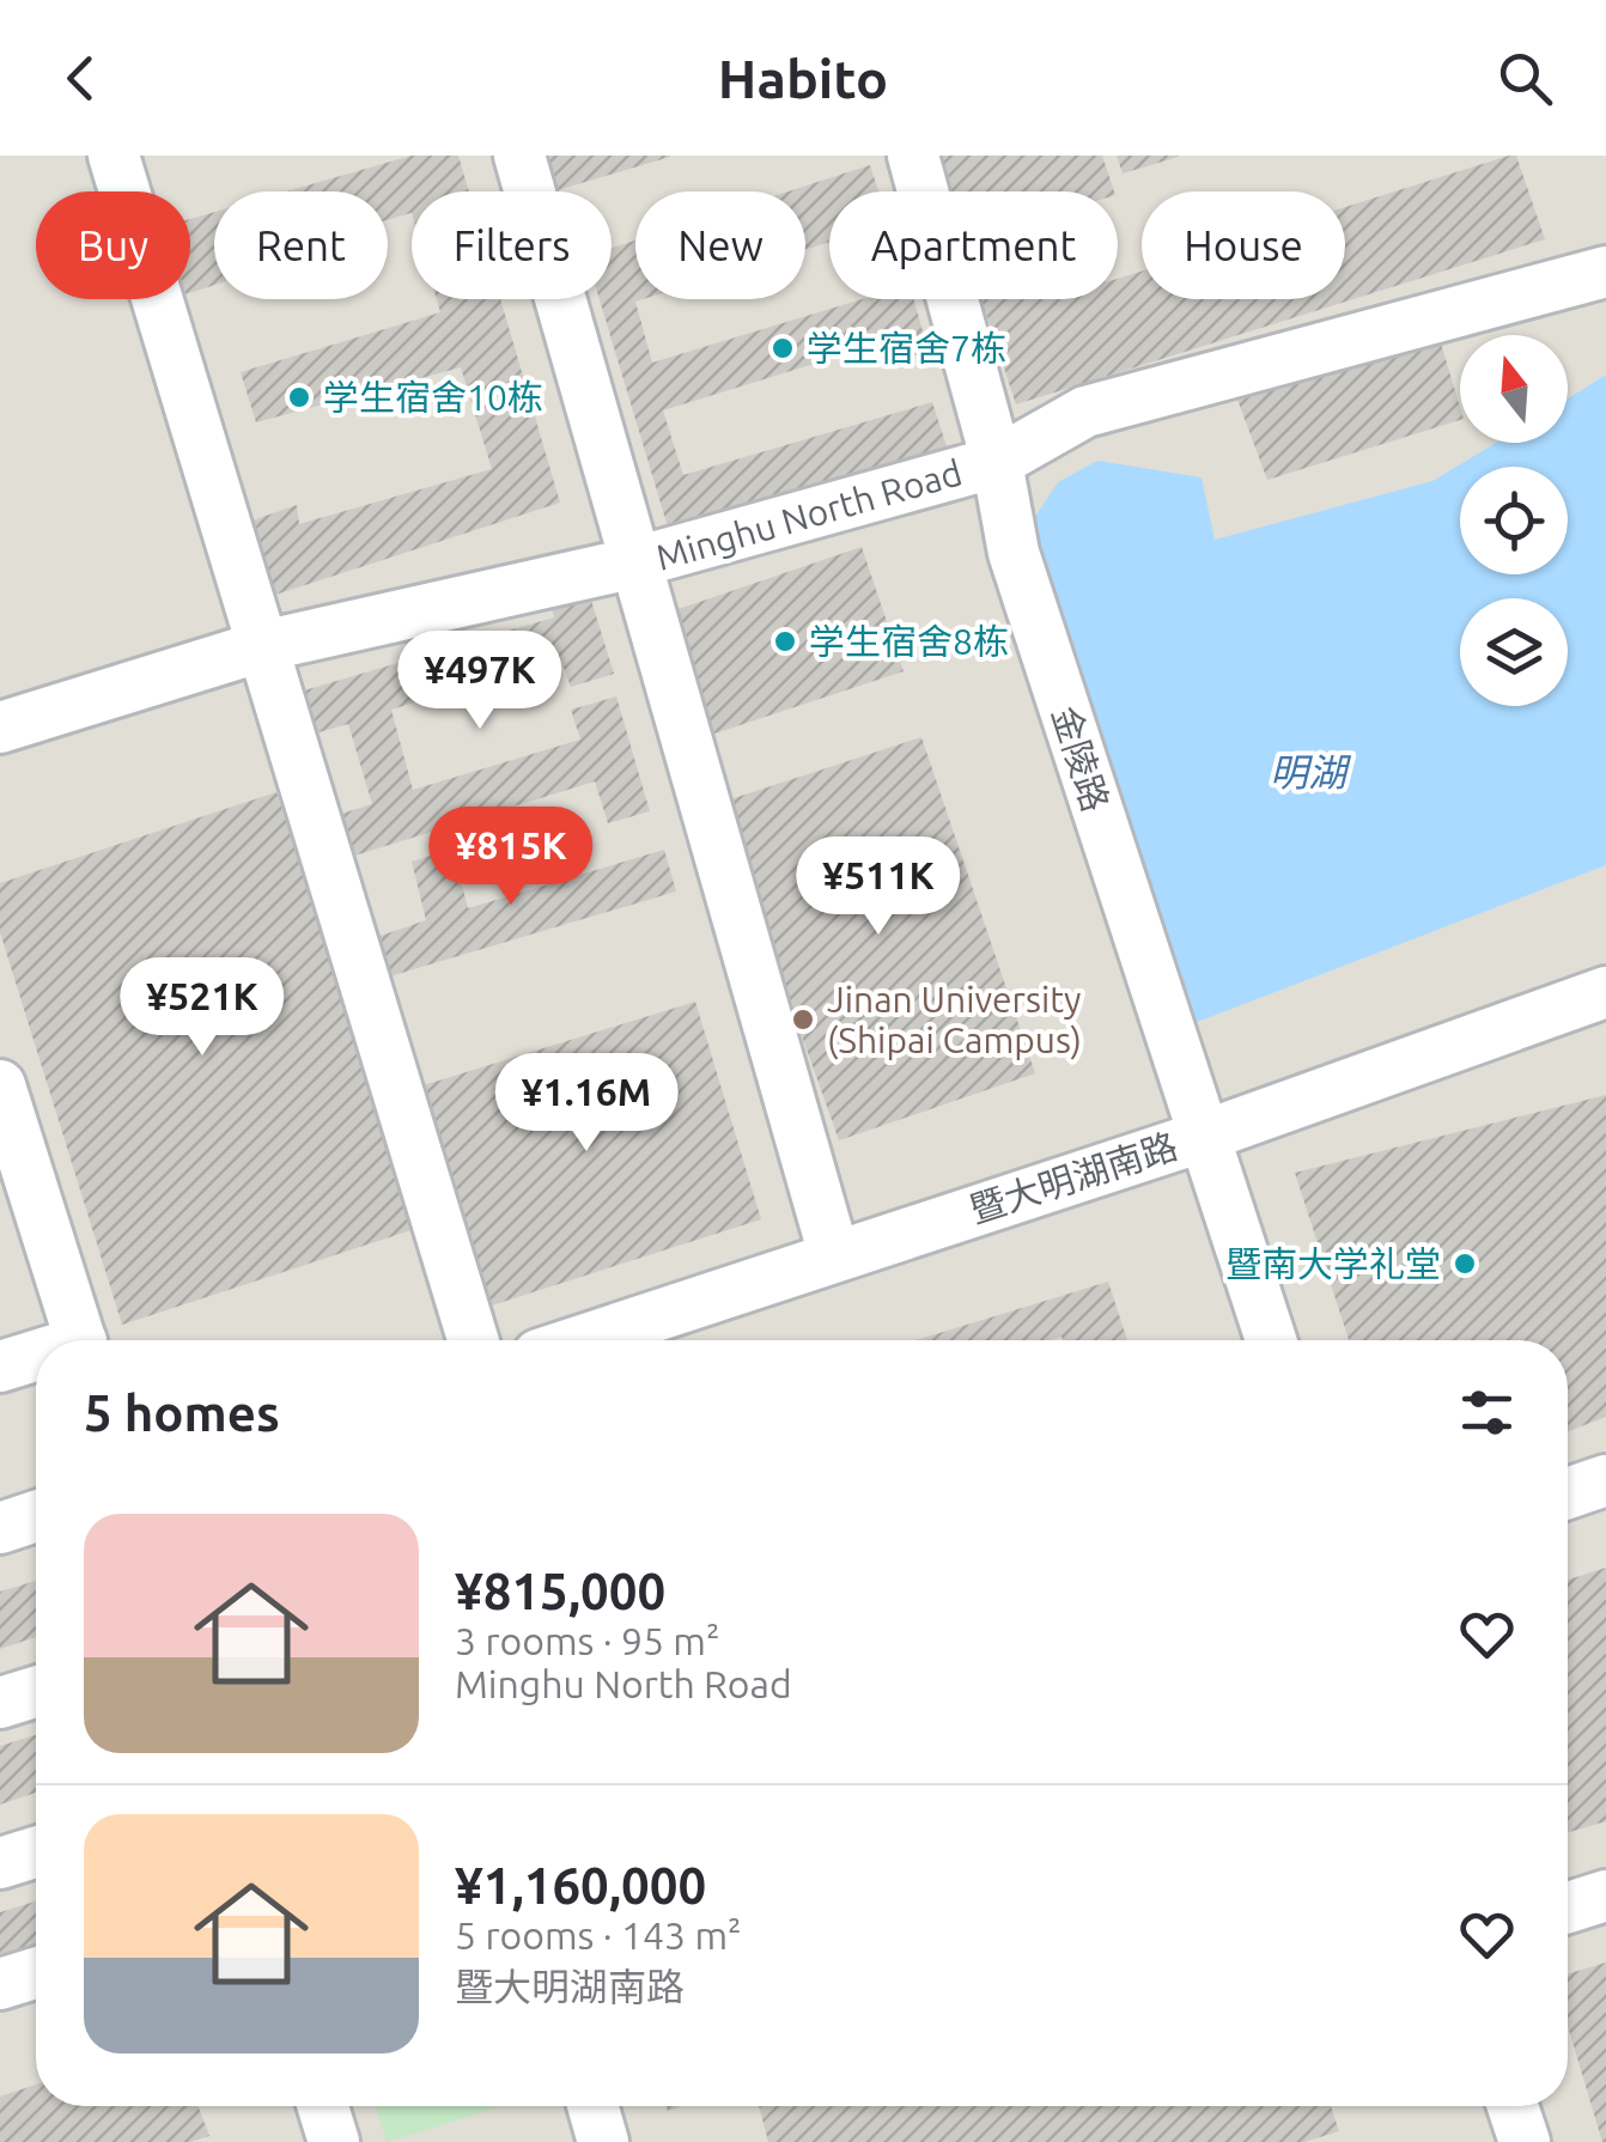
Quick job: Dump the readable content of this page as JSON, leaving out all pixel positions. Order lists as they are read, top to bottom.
{
  "streets": {
    "street": ["Minghu North Road", "金陵路", "暨大明湖南路"]
  },
  "crossings": [
    ["Minghu North Road", "金陵路"],
    ["金陵路", "暨大明湖南路"]
  ],
  "water": ["明湖"],
  "places": [
    "学生宿舍7栋",
    "学生宿舍10栋",
    "学生宿舍8栋",
    "Jinan University (Shipai Campus)",
    "暨南大学礼堂"
  ],
  "north": "top",
  "page": {
    "header": "Habito",
    "chip": [
      "Buy",
      "Rent",
      "Filters",
      "New",
      "Apartment",
      "House"
    ],
    "price": [
      "¥497K",
      "¥815K",
      "¥511K",
      "¥521K",
      "¥1.16M"
    ],
    "heading": "5 homes",
    "list": [
      {
        "name": "¥815,000",
        "note": "3 rooms · 95 m² · Minghu North Road"
      },
      {
        "name": "¥1,160,000",
        "note": "5 rooms · 143 m² · 暨大明湖南路"
      }
    ]
  }
}
